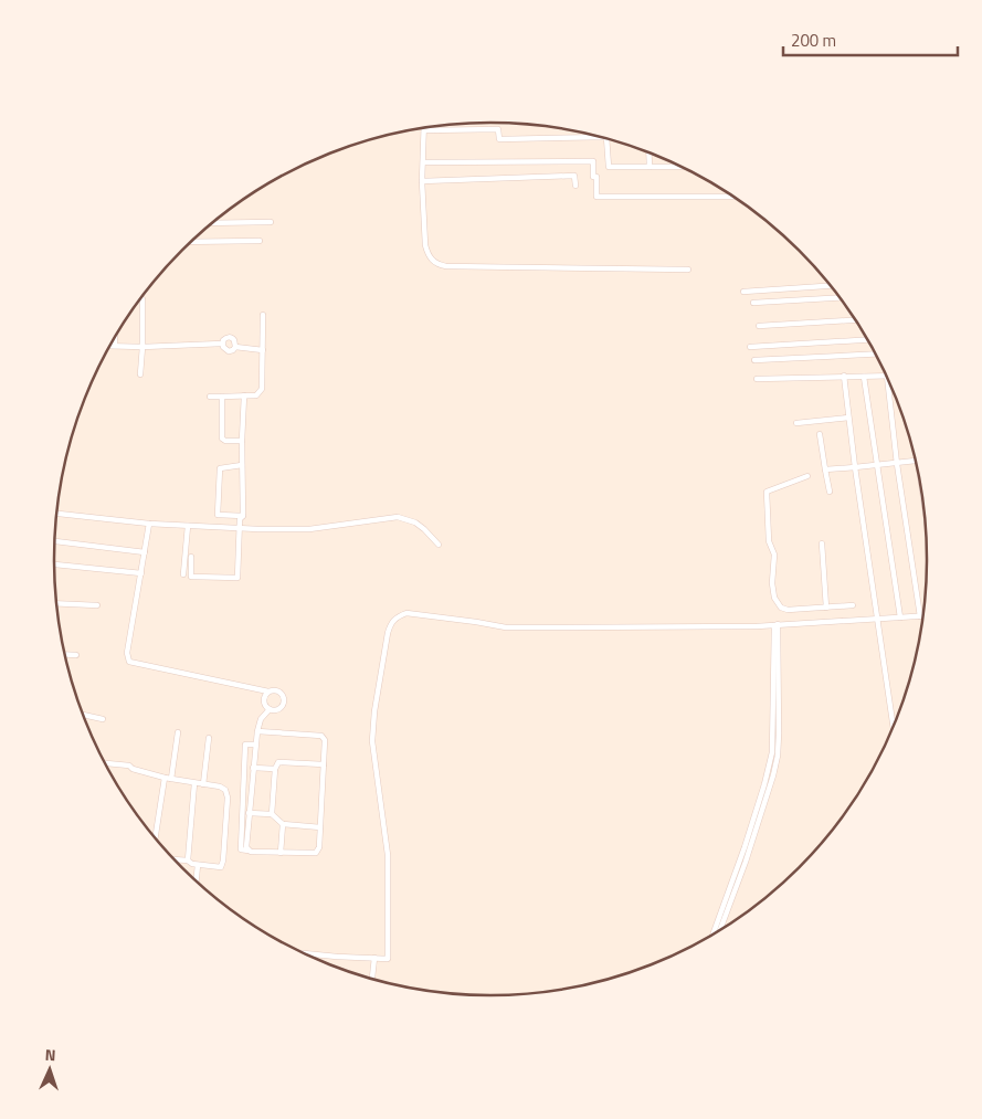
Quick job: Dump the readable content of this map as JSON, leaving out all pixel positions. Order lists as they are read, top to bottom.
{
  "scale_bar": "200 m",
  "north": "top"
}
